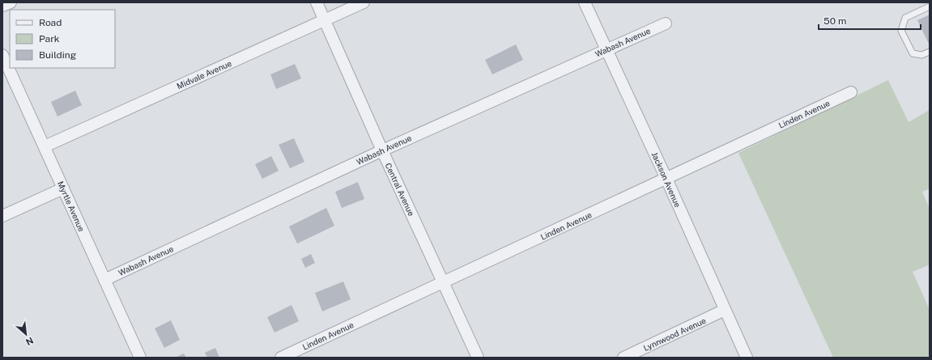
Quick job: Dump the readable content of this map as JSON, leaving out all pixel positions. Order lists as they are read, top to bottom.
{
  "streets": {
    "street": [
      "Wabash Avenue",
      "Midvale Avenue",
      "Linden Avenue",
      "Jackson Avenue",
      "Central Avenue",
      "Myrtle Avenue",
      "Lynnwood Avenue"
    ]
  },
  "crossings": [
    ["Wabash Avenue", "Jackson Avenue"],
    ["Wabash Avenue", "Central Avenue"],
    ["Wabash Avenue", "Myrtle Avenue"],
    ["Midvale Avenue", "Central Avenue"],
    ["Midvale Avenue", "Myrtle Avenue"],
    ["Linden Avenue", "Jackson Avenue"],
    ["Linden Avenue", "Central Avenue"],
    ["Jackson Avenue", "Lynnwood Avenue"]
  ],
  "legend": ["Road", "Park", "Building"],
  "scale_bar": "50 m",
  "north": "bottom right"
}
